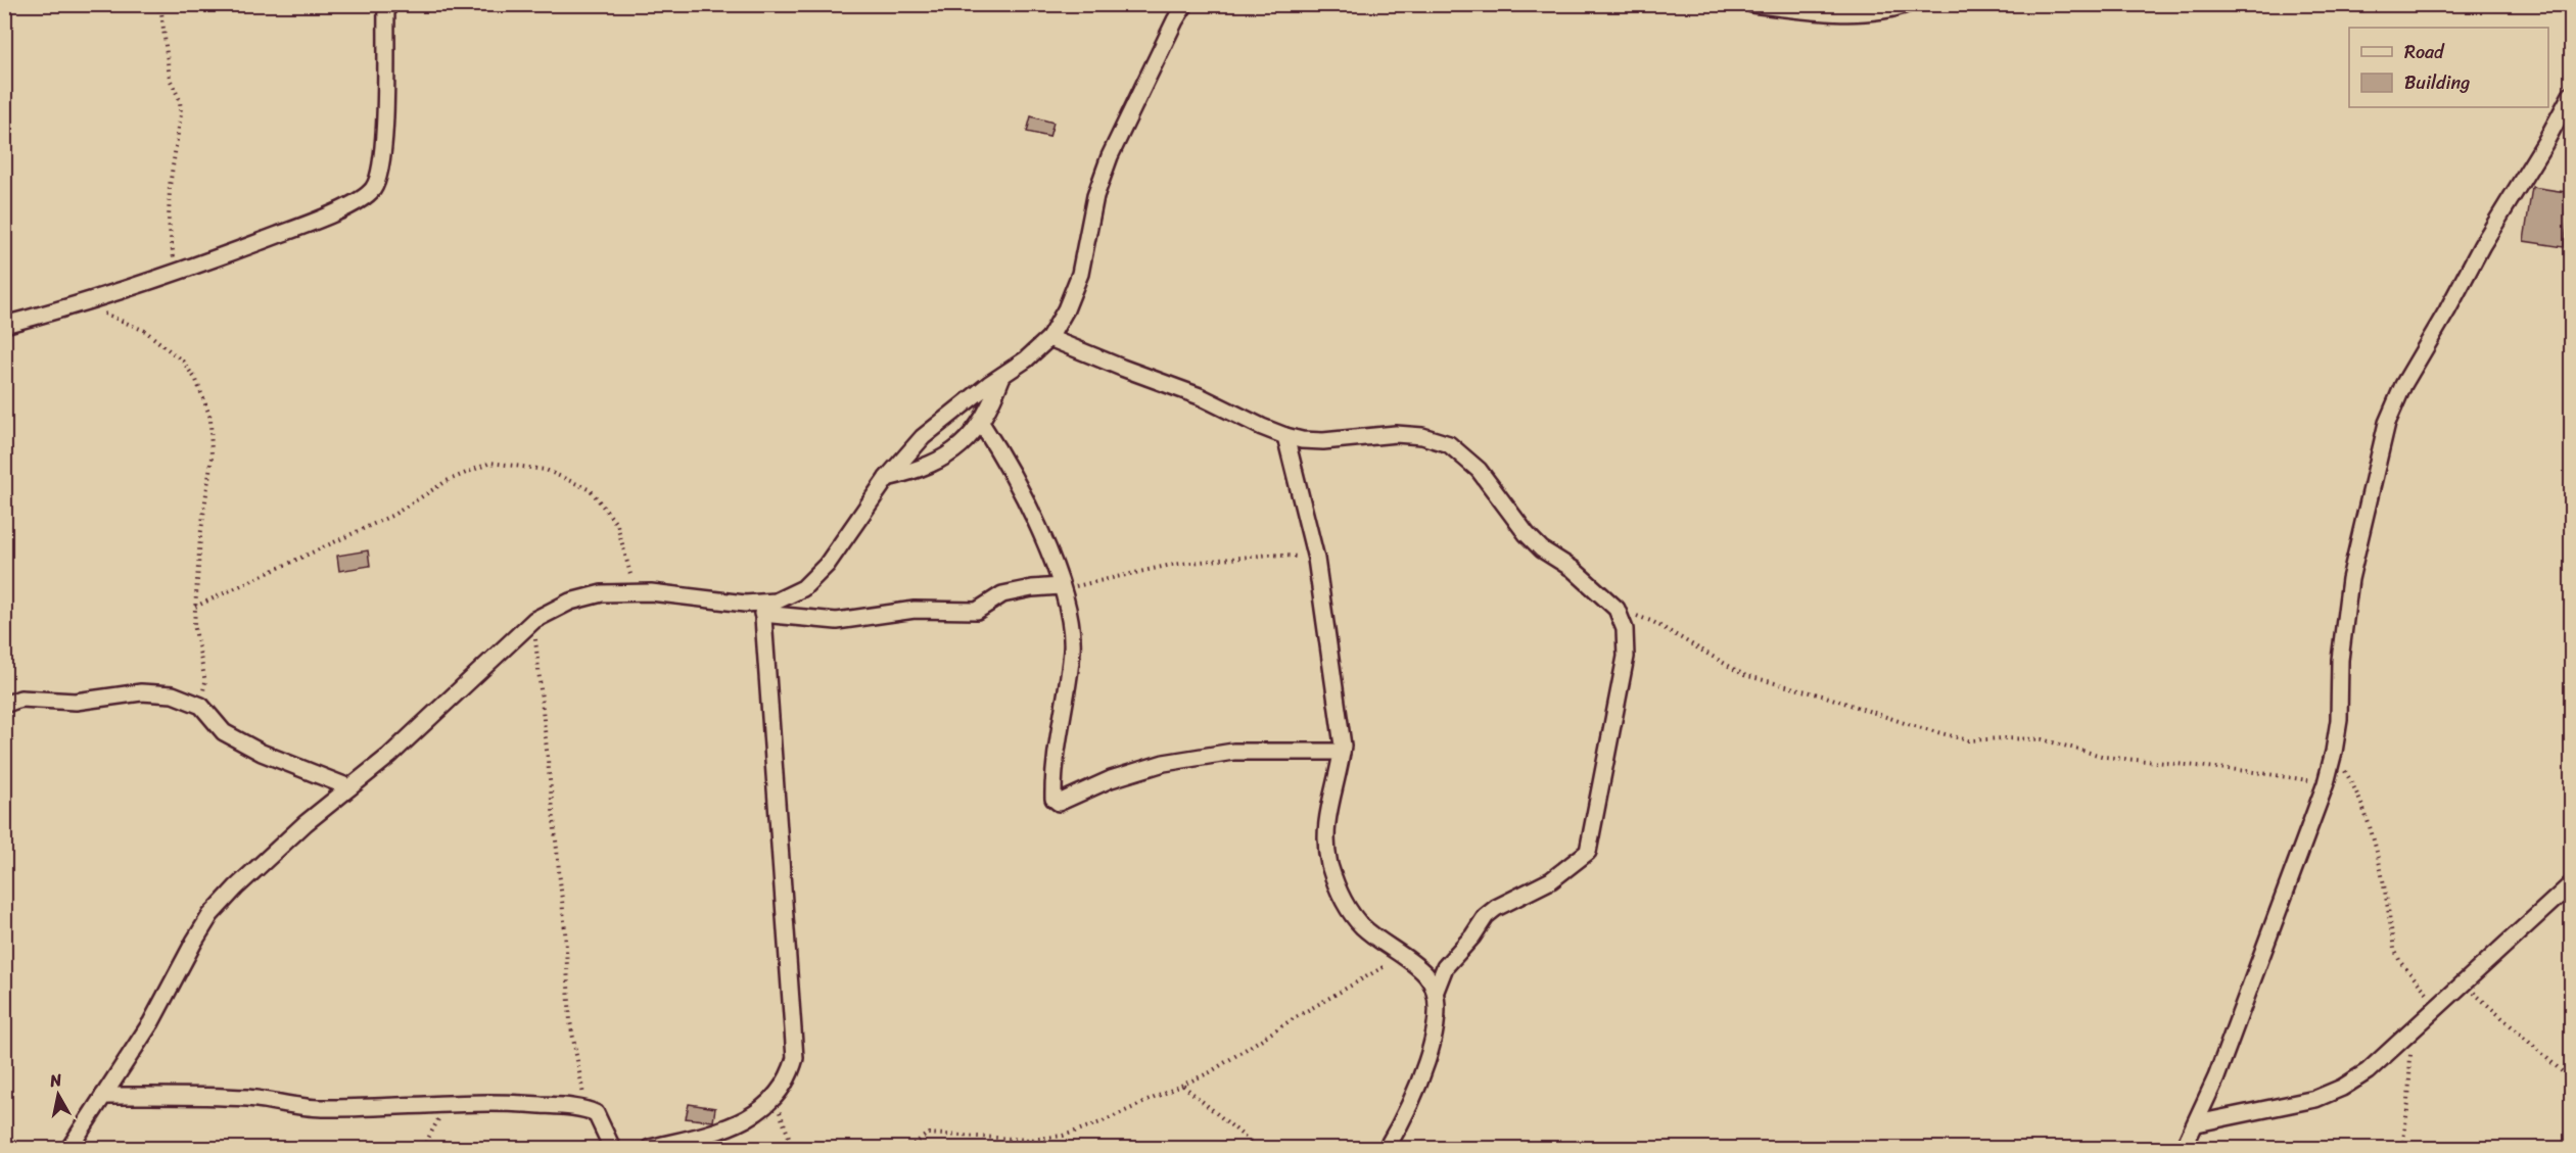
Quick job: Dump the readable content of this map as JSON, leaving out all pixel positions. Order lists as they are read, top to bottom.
{
  "legend": ["Road", "Building"],
  "north": "top"
}
